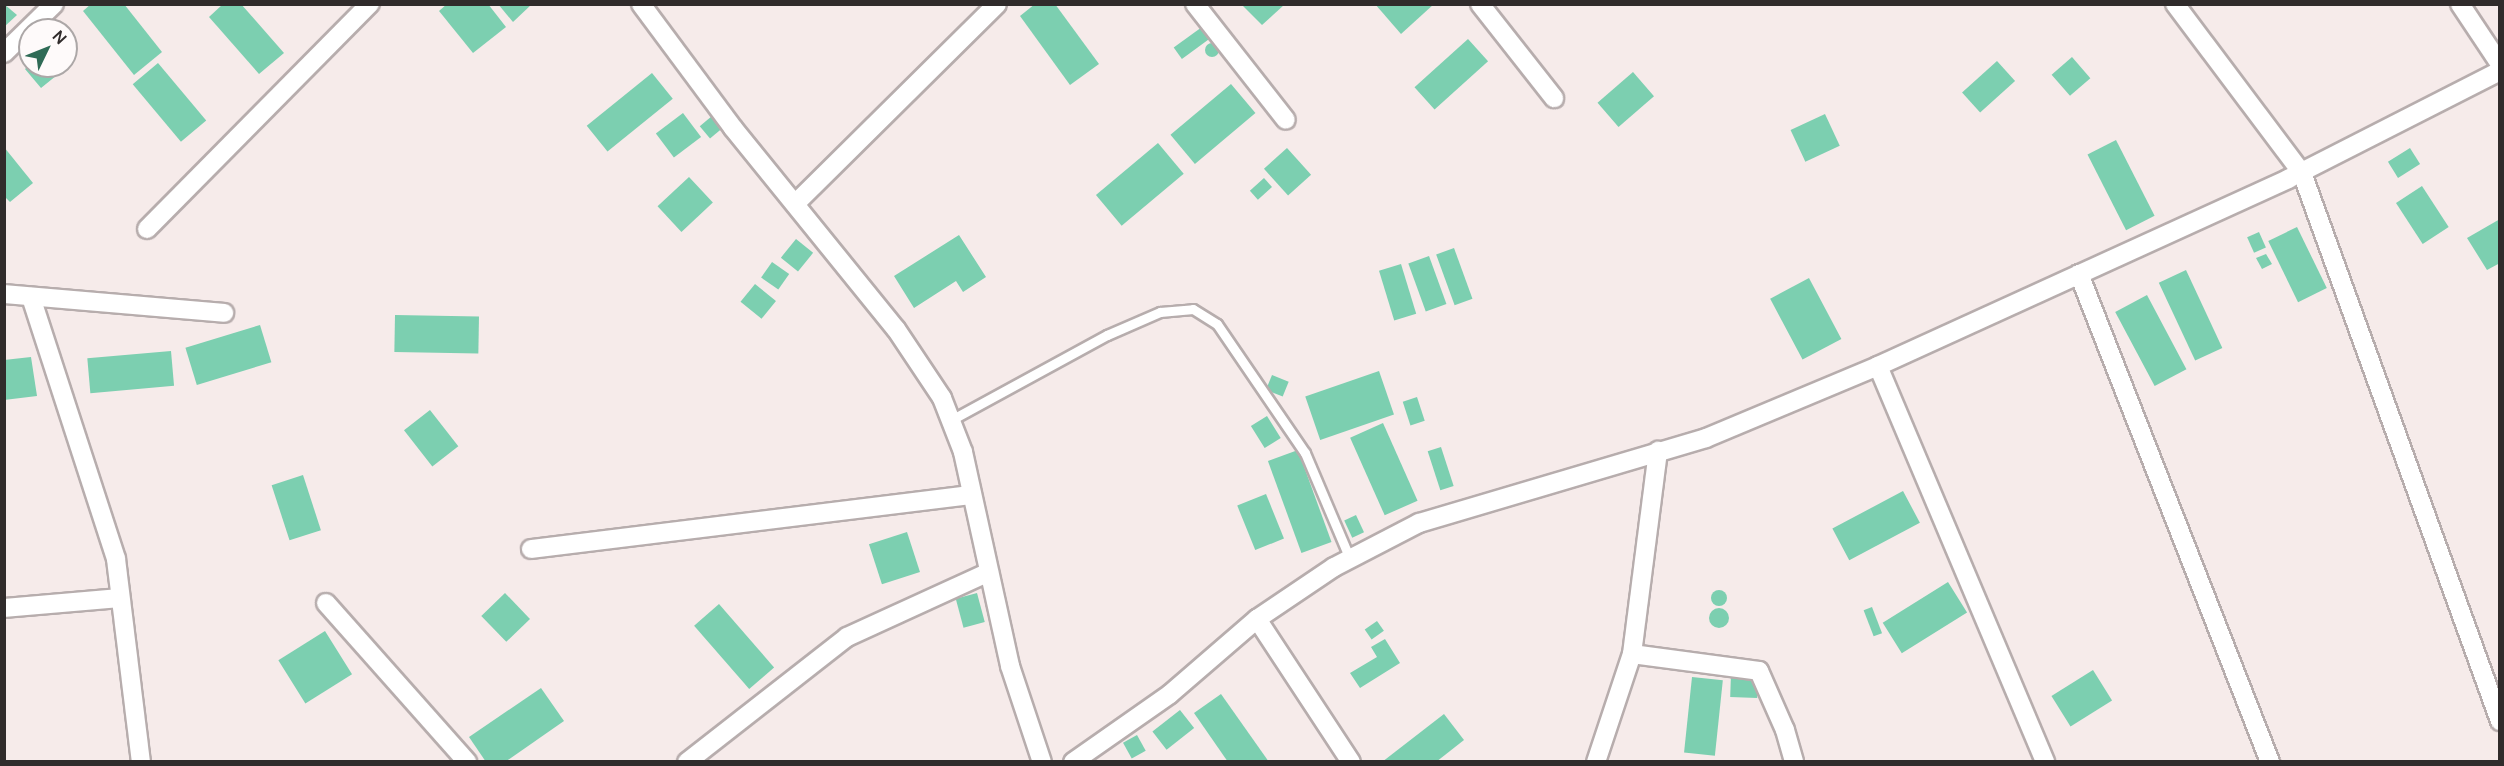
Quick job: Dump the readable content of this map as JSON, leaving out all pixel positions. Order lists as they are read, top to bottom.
{
  "north": "top right"
}
